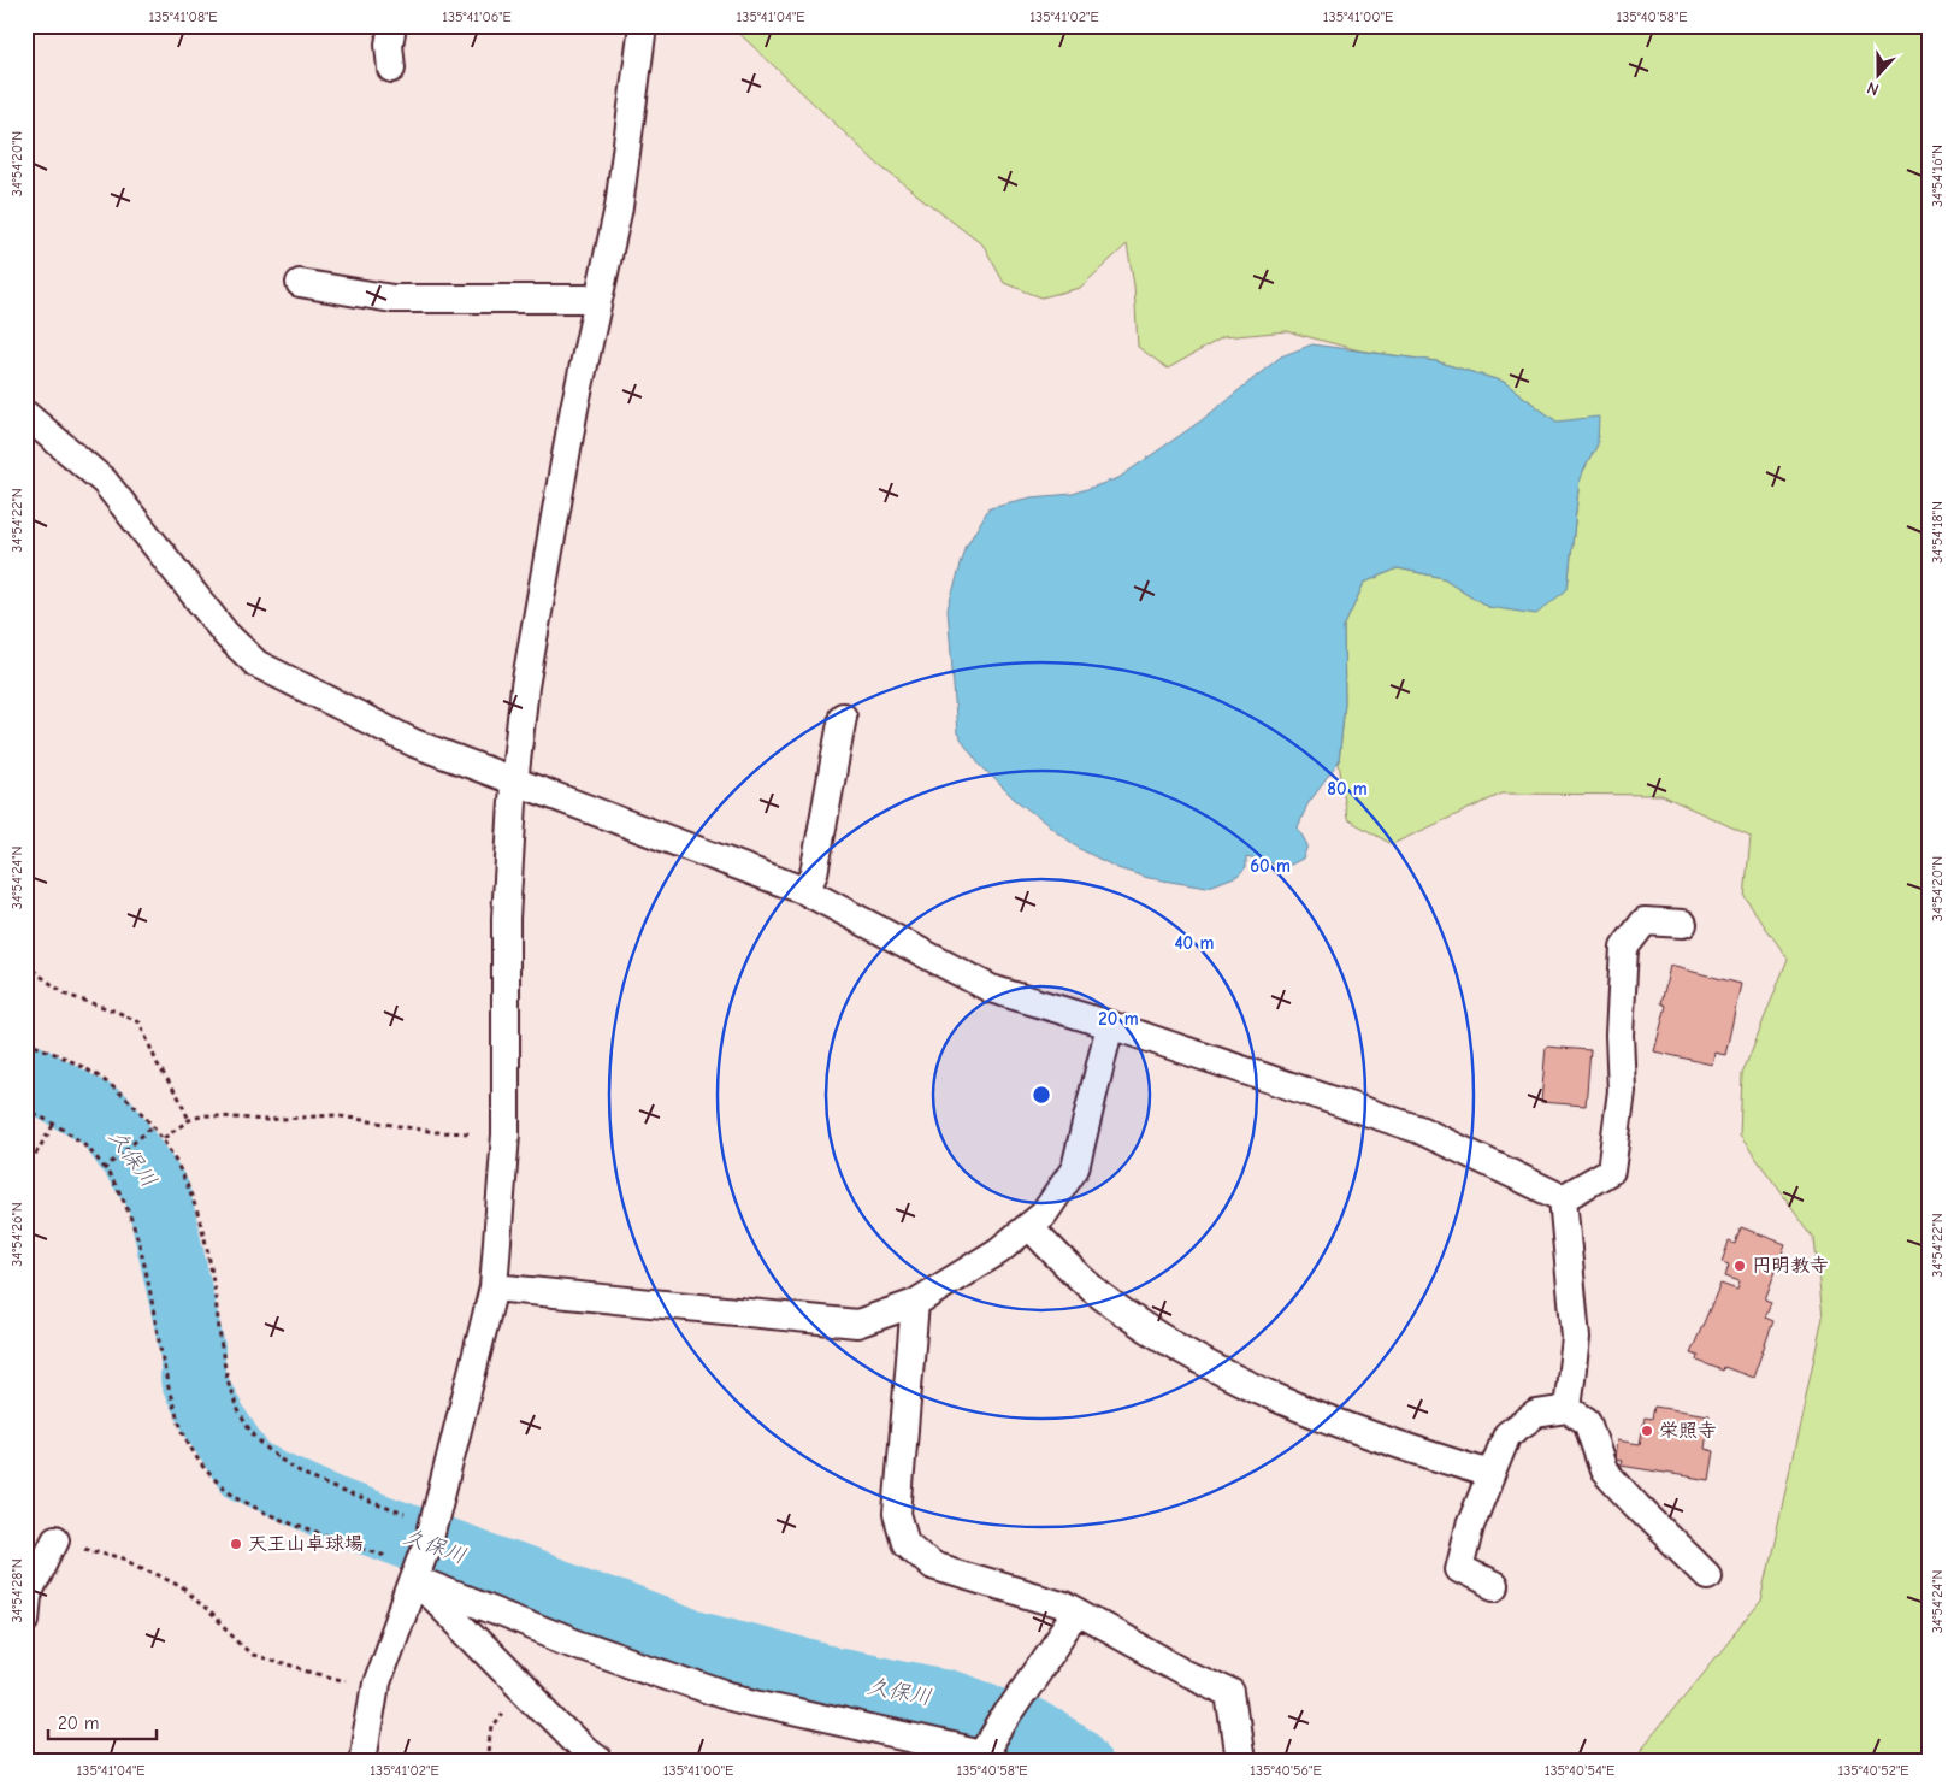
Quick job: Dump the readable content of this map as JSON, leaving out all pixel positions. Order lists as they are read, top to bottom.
{
  "water": ["久保川"],
  "places": ["円明教寺", "栄照寺", "天王山卓球場"],
  "scale_bar": "20 m",
  "north": "bottom",
  "coordinates": [
    "135°41'08\"E",
    "135°41'06\"E",
    "135°41'04\"E",
    "135°41'02\"E",
    "135°41'00\"E",
    "135°40'58\"E",
    "34°54'20\"N",
    "34°54'16\"N",
    "34°54'22\"N",
    "34°54'18\"N",
    "34°54'24\"N",
    "34°54'26\"N",
    "34°54'28\"N",
    "135°40'56\"E",
    "135°40'54\"E",
    "135°40'52\"E"
  ],
  "rings": [
    "80 m",
    "60 m",
    "40 m",
    "20 m"
  ]
}
